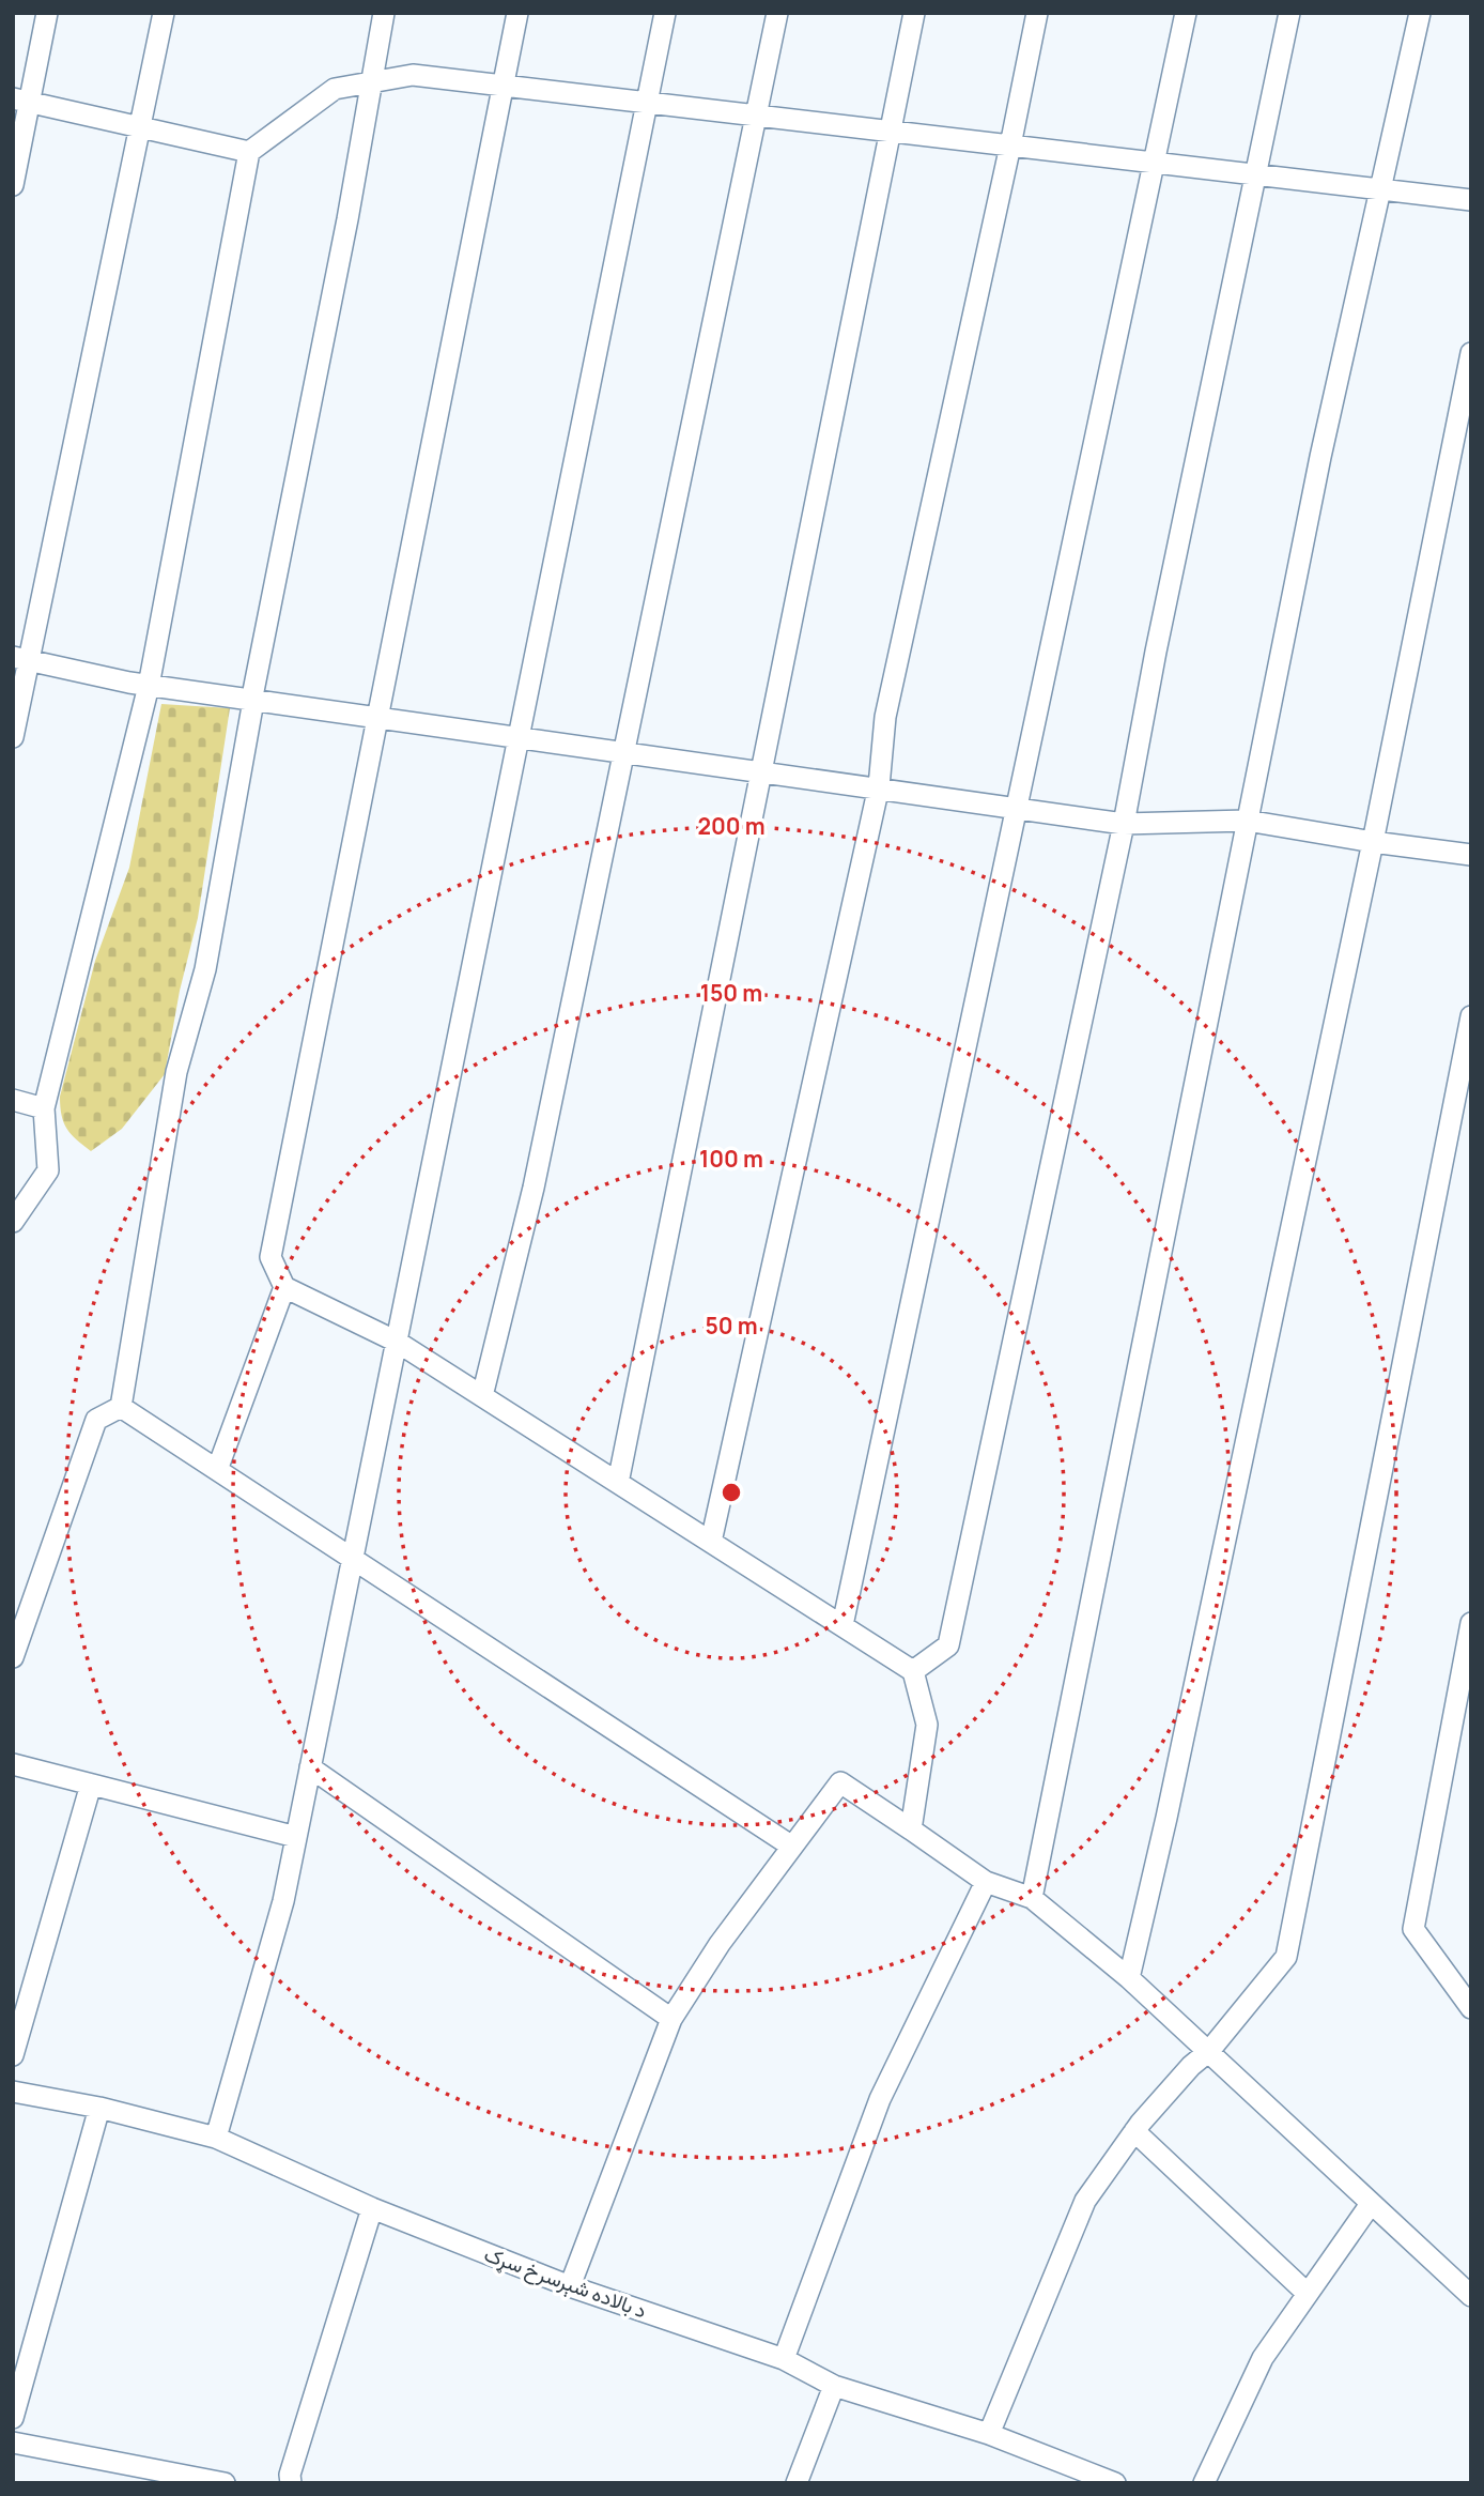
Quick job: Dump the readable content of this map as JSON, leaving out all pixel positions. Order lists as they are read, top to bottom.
{
  "streets": {
    "street": ["د بالاده شېرسرخ سړک"]
  },
  "rings": [
    "200 m",
    "150 m",
    "100 m",
    "50 m"
  ]
}
